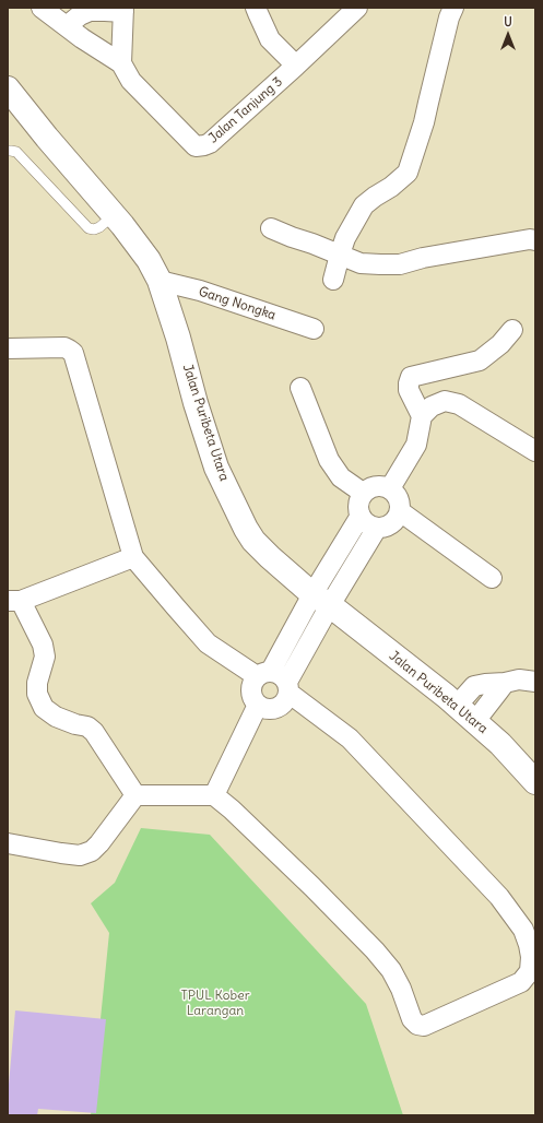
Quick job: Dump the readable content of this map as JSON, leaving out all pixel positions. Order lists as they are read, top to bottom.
{
  "streets": {
    "street": ["Jalan Tanjung 3", "Gang Nongka", "Jalan Puribeta Utara"]
  },
  "crossings": [
    ["Gang Nongka", "Jalan Puribeta Utara"]
  ],
  "parks": ["TPUL Kober Larangan"],
  "north": "top"
}
